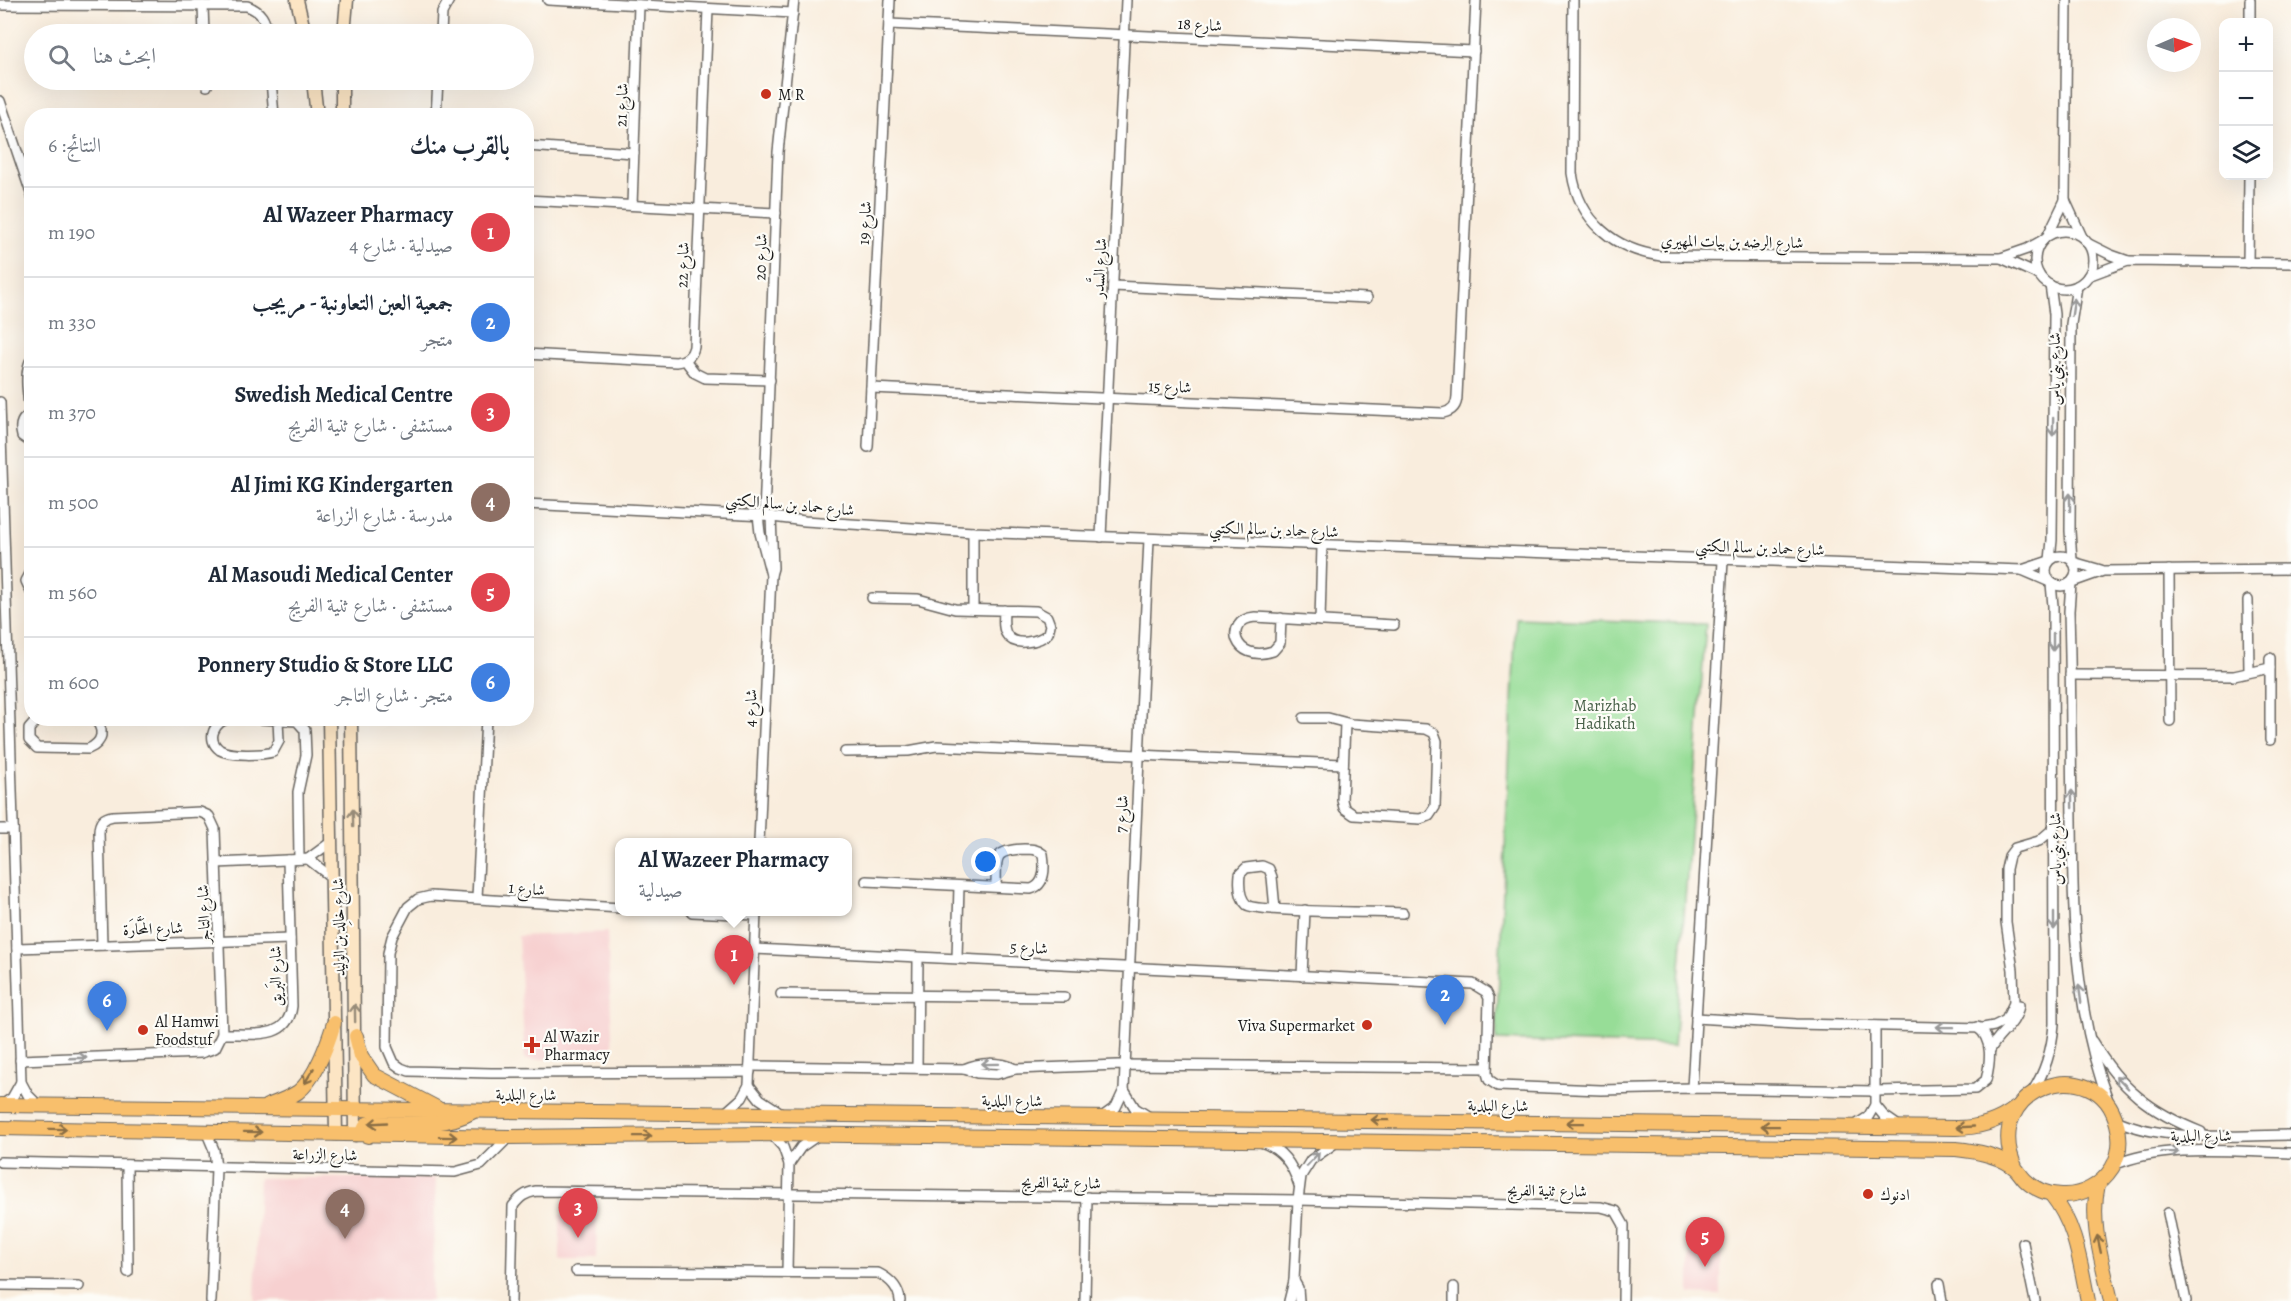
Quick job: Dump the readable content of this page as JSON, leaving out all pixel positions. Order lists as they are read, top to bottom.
{
  "streets": {
    "main road": ["شارع البلدية"],
    "street": [
      "شارع 18",
      "شارع 21",
      "شارع 19",
      "شارع الرضه بن بيات المهيري",
      "شارع 20",
      "شارع 22",
      "شارع السَّدر",
      "شارع بني ياس",
      "شارع 15",
      "شارع حماد بن سالم الكتبي",
      "شارع 4",
      "شارع 7",
      "شارع 1",
      "شارع التاجر",
      "شارع خالِد بن الوليد",
      "شارع المَحَّارَة",
      "شارع 5",
      "شارع البَريق",
      "شارع الزراعة",
      "شارع ثنية الفريج"
    ]
  },
  "crossings": [
    ["شارع 18", "شارع 19"],
    ["شارع 18", "شارع السَّدر"],
    ["شارع 18", "شارع 15"],
    ["شارع 19", "شارع 15"],
    ["شارع الرضه بن بيات المهيري", "شارع بني ياس"],
    ["شارع 20", "شارع حماد بن سالم الكتبي"],
    ["شارع 20", "شارع 4"],
    ["شارع السَّدر", "شارع 15"],
    ["شارع السَّدر", "شارع حماد بن سالم الكتبي"],
    ["شارع بني ياس", "شارع حماد بن سالم الكتبي"],
    ["شارع بني ياس", "شارع البلدية"],
    ["شارع حماد بن سالم الكتبي", "شارع 4"],
    ["شارع حماد بن سالم الكتبي", "شارع 7"],
    ["شارع 7", "شارع 5"],
    ["شارع التاجر", "شارع المَحَّارَة"],
    ["شارع التاجر", "شارع البَريق"],
    ["شارع خالِد بن الوليد", "شارع البلدية"],
    ["شارع المَحَّارَة", "شارع البَريق"]
  ],
  "parks": ["Marizhab Hadikath"],
  "places": {
    "other": [
      "M R",
      "Viva Supermarket",
      "Al Hamwi Foodstuf",
      "ادنوك"
    ],
    "health": ["Al Wazir Pharmacy"]
  },
  "north": "right",
  "page": {
    "map_buttons": ["+", "−"],
    "search": "ابحث هنا",
    "heading": ["بالقرب منك", "النتائج: 6"],
    "list": [
      {
        "mark": "1",
        "name": "Al Wazeer Pharmacy",
        "note": "صيدلية · شارع 4",
        "value": "190 m"
      },
      {
        "mark": "2",
        "name": "جمعية العبن التعاونبة - مريجب",
        "note": "متجر",
        "value": "330 m"
      },
      {
        "mark": "3",
        "name": "Swedish Medical Centre",
        "note": "مستشفى · شارع ثنية الفريج",
        "value": "370 m"
      },
      {
        "mark": "4",
        "name": "Al Jimi KG Kindergarten",
        "note": "مدرسة · شارع الزراعة",
        "value": "500 m"
      },
      {
        "mark": "5",
        "name": "Al Masoudi Medical Center",
        "note": "مستشفى · شارع ثنية الفريج",
        "value": "560 m"
      },
      {
        "mark": "6",
        "name": "Ponnery Studio & Store LLC",
        "note": "متجر · شارع التاجر",
        "value": "600 m"
      }
    ],
    "popup": ["Al Wazeer Pharmacy", "صيدلية"],
    "pins": [
      "1",
      "2",
      "6",
      "3",
      "4",
      "5"
    ]
  }
}
